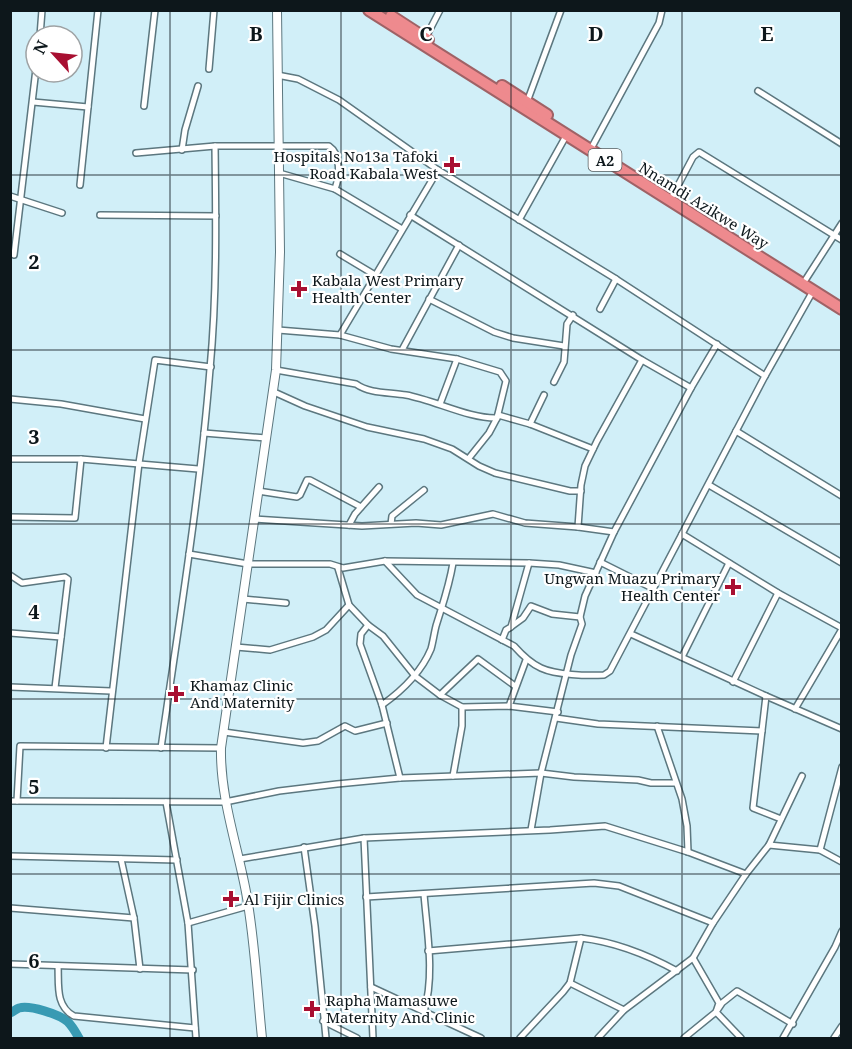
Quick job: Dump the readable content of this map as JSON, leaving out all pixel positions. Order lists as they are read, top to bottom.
{
  "streets": {
    "highway": ["A2", "Nnamdi Azikwe Way"]
  },
  "places": {
    "health": [
      "Hospitals No13a Tafoki Road Kabala West",
      "Kabala West Primary Health Center",
      "Ungwan Muazu Primary Health Center",
      "Khamaz Clinic And Maternity",
      "Al Fijir Clinics",
      "Rapha Mamasuwe Maternity And Clinic"
    ]
  },
  "north": "top left",
  "grid": {
    "columns": [
      "B",
      "C",
      "D",
      "E"
    ],
    "rows": [
      "2",
      "3",
      "4",
      "5",
      "6"
    ]
  }
}
